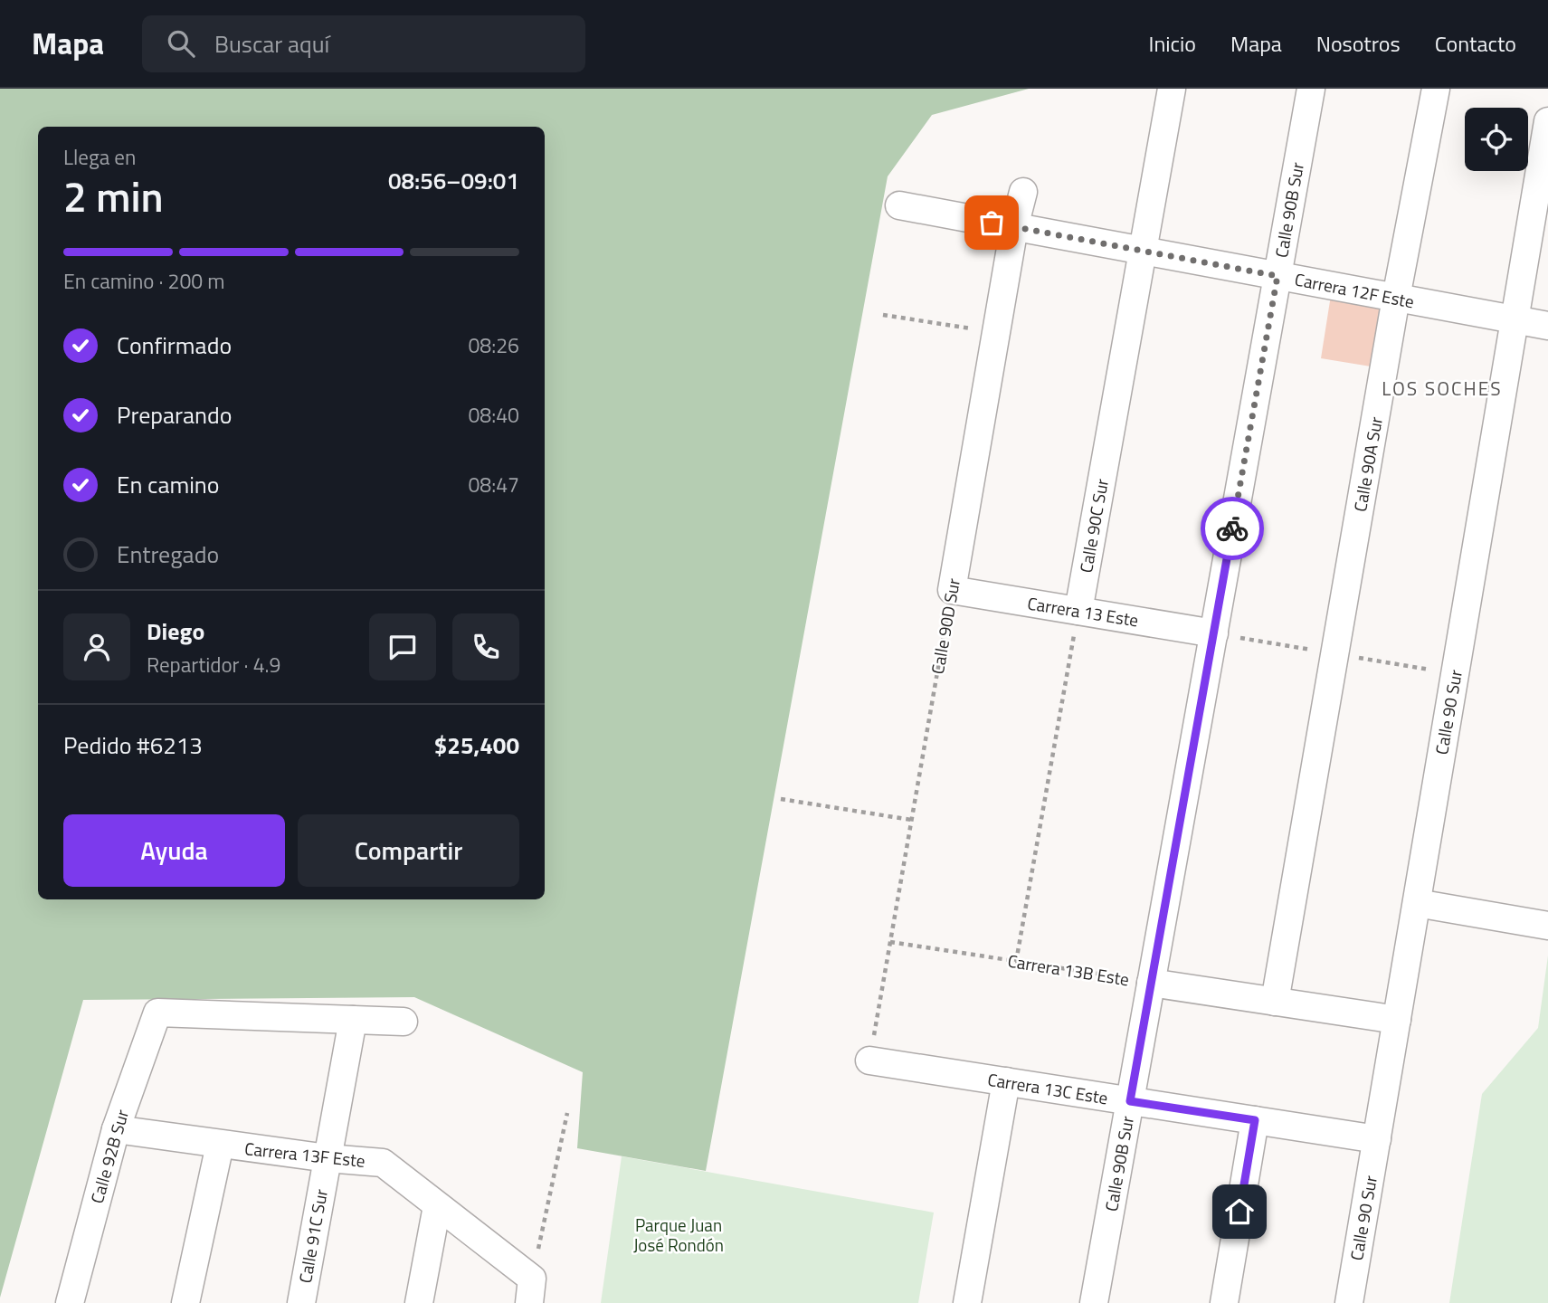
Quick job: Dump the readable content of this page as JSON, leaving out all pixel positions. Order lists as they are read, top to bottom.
{
  "streets": {
    "street": [
      "Calle 90B Sur",
      "Carrera 12F Este",
      "Calle 90A Sur",
      "Calle 90C Sur",
      "Carrera 13 Este",
      "Calle 90D Sur",
      "Calle 90 Sur",
      "Carrera 13B Este",
      "Carrera 13C Este",
      "Carrera 13F Este",
      "Calle 92B Sur",
      "Calle 91C Sur"
    ]
  },
  "crossings": [
    ["Calle 90B Sur", "Carrera 12F Este"],
    ["Calle 90B Sur", "Carrera 13 Este"],
    ["Calle 90B Sur", "Carrera 13B Este"],
    ["Calle 90B Sur", "Carrera 13C Este"],
    ["Carrera 12F Este", "Calle 90A Sur"],
    ["Carrera 12F Este", "Calle 90C Sur"],
    ["Carrera 12F Este", "Calle 90D Sur"],
    ["Carrera 12F Este", "Calle 90 Sur"],
    ["Calle 90A Sur", "Carrera 13B Este"],
    ["Calle 90C Sur", "Carrera 13 Este"],
    ["Carrera 13 Este", "Calle 90D Sur"],
    ["Calle 90D Sur", "Carrera 13B Este"],
    ["Calle 90D Sur", "Carrera 13C Este"],
    ["Calle 90 Sur", "Carrera 13B Este"],
    ["Calle 90 Sur", "Carrera 13C Este"],
    ["Carrera 13F Este", "Calle 92B Sur"],
    ["Carrera 13F Este", "Calle 91C Sur"],
    ["Calle 92B Sur", "Calle 91C Sur"]
  ],
  "districts": ["LOS SOCHES"],
  "parks": ["Parque Juan José Rondón"],
  "page": {
    "header": "Mapa",
    "search": "Buscar aquí",
    "nav": [
      "Inicio",
      "Mapa",
      "Nosotros",
      "Contacto"
    ],
    "heading": ["2 min", "Llega en", "08:56–09:01"],
    "panel": [
      "Diego",
      "Repartidor · 4.9",
      "Pedido #6213",
      "$25,400"
    ],
    "bar": "En camino · 200 m",
    "list": [
      ["Confirmado", "08:26"],
      ["Preparando", "08:40"],
      ["En camino", "08:47"],
      "Entregado"
    ],
    "buttons": ["Ayuda", "Compartir"]
  }
}
